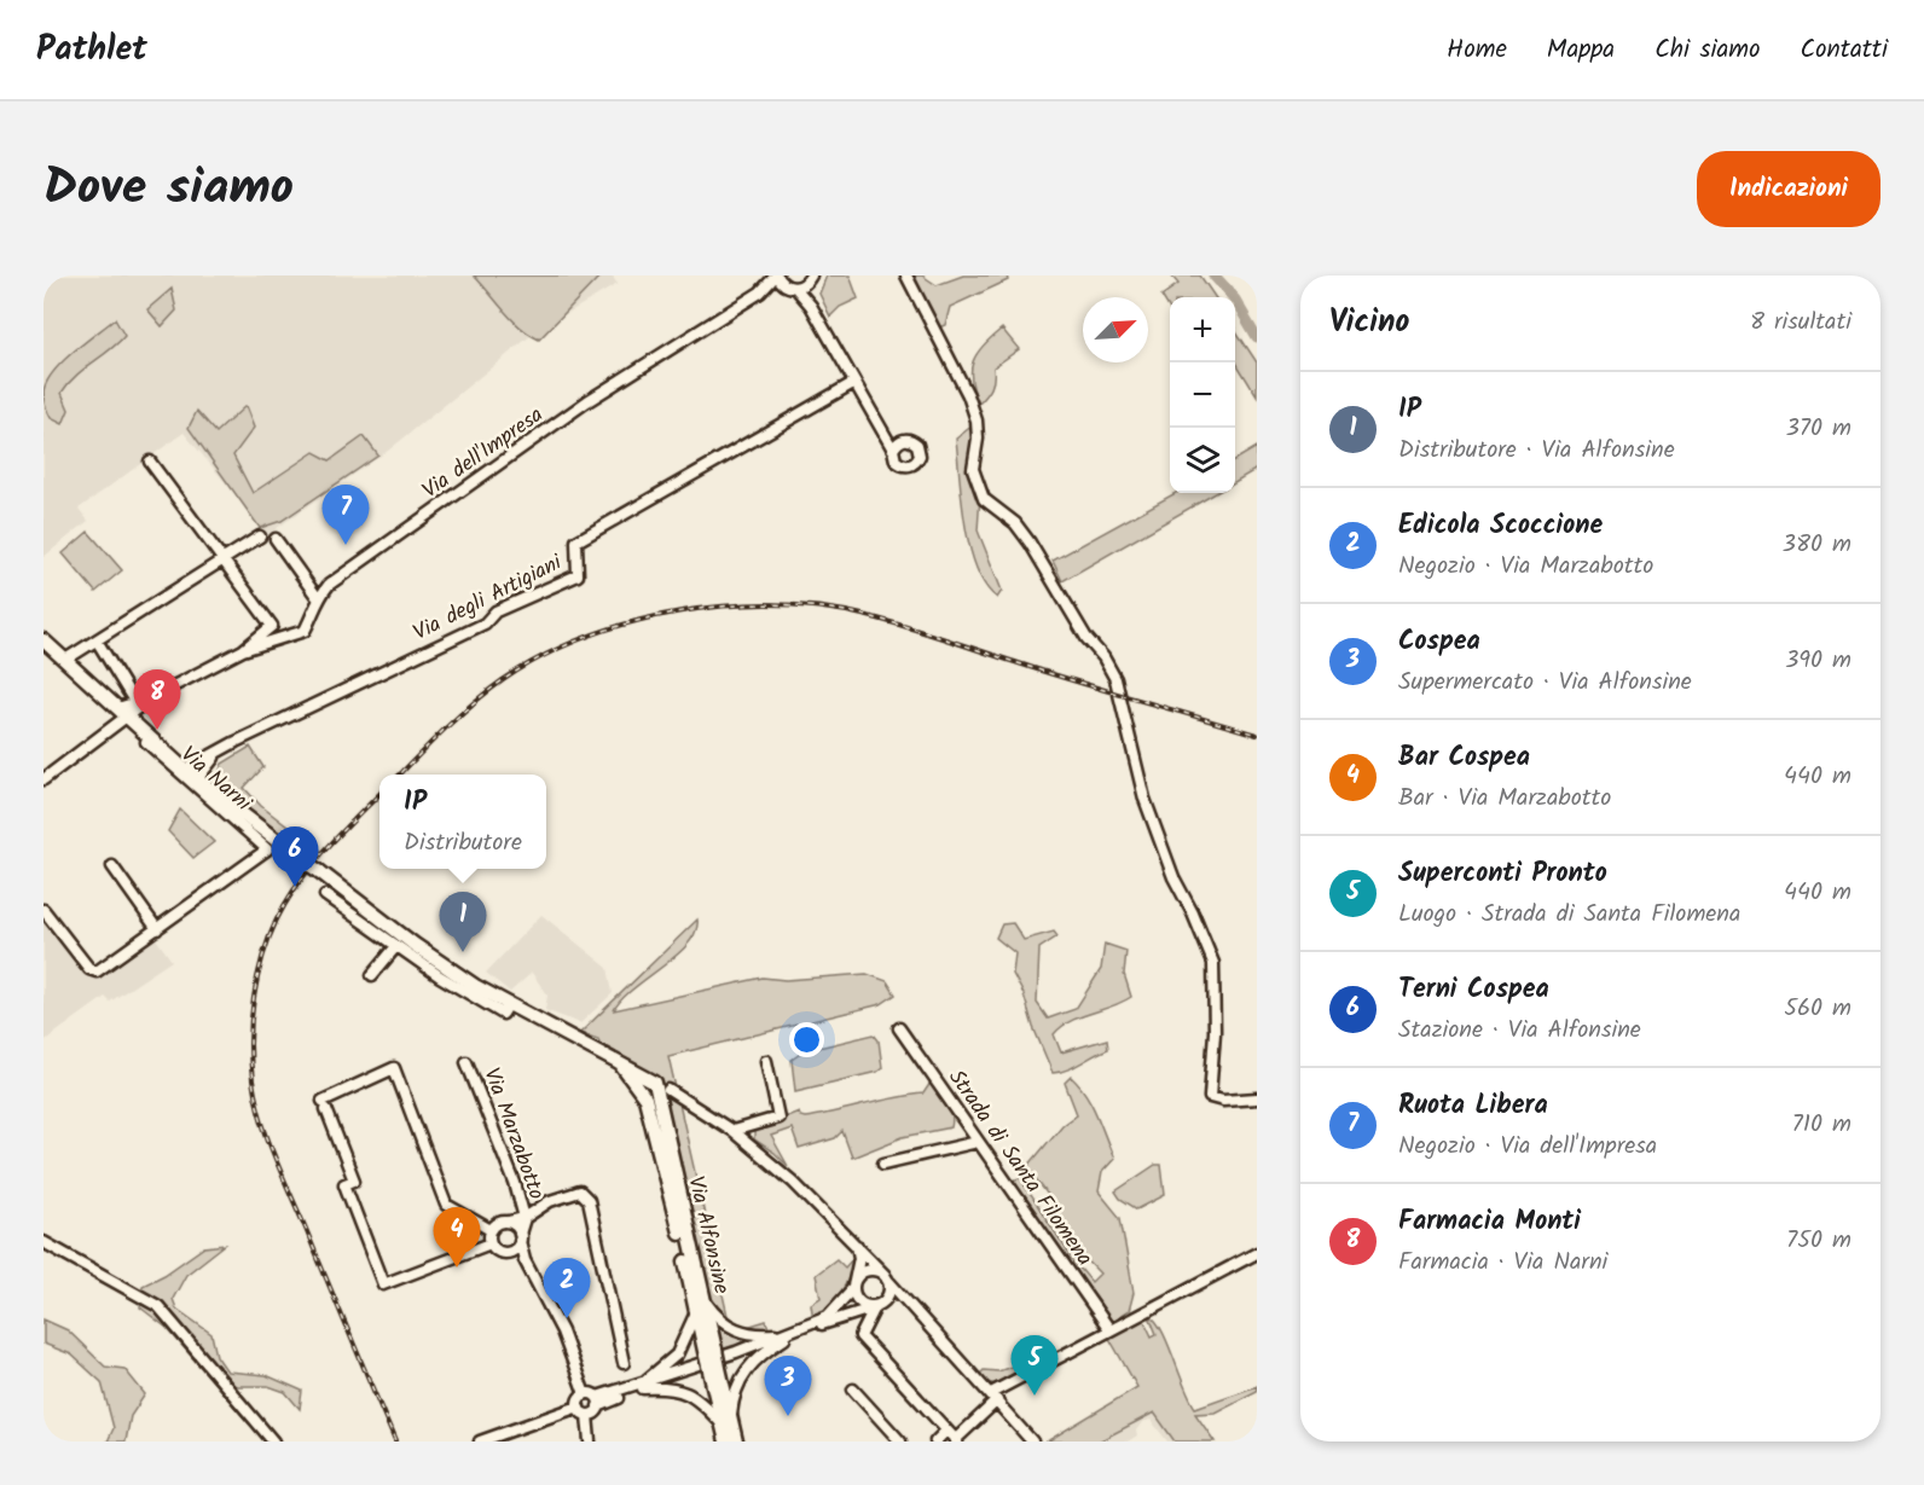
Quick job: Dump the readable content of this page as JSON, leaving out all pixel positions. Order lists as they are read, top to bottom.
{
  "streets": {
    "main road": ["Via Narni", "Via Alfonsine"],
    "street": [
      "Via dell'Impresa",
      "Via degli Artigiani",
      "Via Marzabotto",
      "Strada di Santa Filomena"
    ]
  },
  "crossings": [
    ["Via degli Artigiani", "Via Narni"],
    ["Via degli Artigiani", "Via Alfonsine"],
    ["Via Narni", "Via Alfonsine"]
  ],
  "north": "top right",
  "page": {
    "header": "Pathlet",
    "nav": [
      "Home",
      "Mappa",
      "Chi siamo",
      "Contatti"
    ],
    "title": "Dove siamo",
    "buttons": "Indicazioni",
    "heading": ["Vicino", "8 risultati"],
    "map_buttons": ["+", "−"],
    "list": [
      {
        "mark": "1",
        "name": "IP",
        "note": "Distributore · Via Alfonsine",
        "value": "370 m"
      },
      {
        "mark": "2",
        "name": "Edicola Scoccione",
        "note": "Negozio · Via Marzabotto",
        "value": "380 m"
      },
      {
        "mark": "3",
        "name": "Cospea",
        "note": "Supermercato · Via Alfonsine",
        "value": "390 m"
      },
      {
        "mark": "4",
        "name": "Bar Cospea",
        "note": "Bar · Via Marzabotto",
        "value": "440 m"
      },
      {
        "mark": "5",
        "name": "Superconti Pronto",
        "note": "Luogo · Strada di Santa Filomena",
        "value": "440 m"
      },
      {
        "mark": "6",
        "name": "Terni Cospea",
        "note": "Stazione · Via Alfonsine",
        "value": "560 m"
      },
      {
        "mark": "7",
        "name": "Ruota Libera",
        "note": "Negozio · Via dell'Impresa",
        "value": "710 m"
      },
      {
        "mark": "8",
        "name": "Farmacia Monti",
        "note": "Farmacia · Via Narni",
        "value": "750 m"
      }
    ],
    "pins": [
      "7",
      "8",
      "6",
      "1",
      "4",
      "2",
      "5",
      "3"
    ],
    "popup": ["IP", "Distributore"]
  }
}
